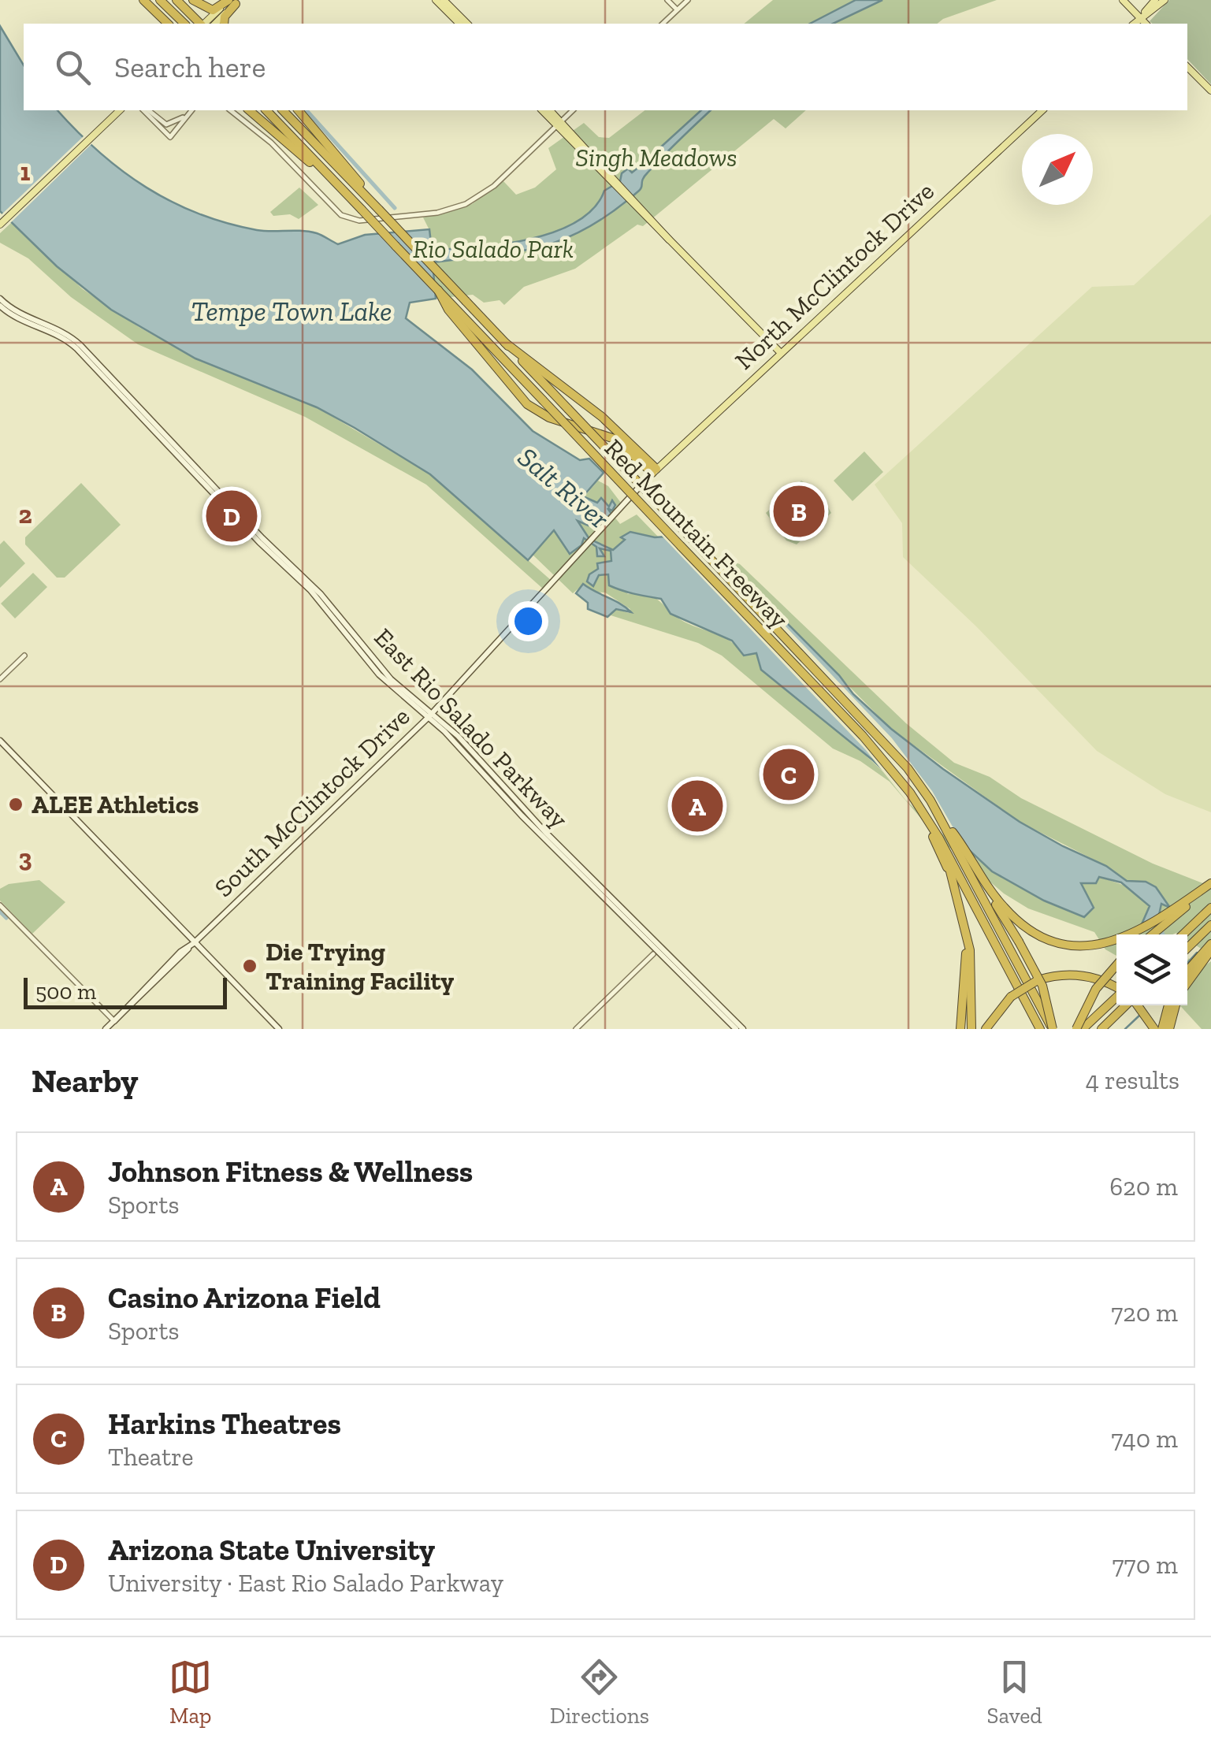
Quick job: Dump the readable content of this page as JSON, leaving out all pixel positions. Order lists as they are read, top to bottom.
{
  "streets": {
    "highway": ["Red Mountain Freeway"],
    "main road": ["North McClintock Drive", "East Rio Salado Parkway", "South McClintock Drive"]
  },
  "crossings": [
    ["North McClintock Drive", "South McClintock Drive"],
    ["East Rio Salado Parkway", "South McClintock Drive"]
  ],
  "water": ["Tempe Town Lake", "Salt River"],
  "parks": ["Singh Meadows", "Rio Salado Park"],
  "places": ["ALEE Athletics", "Die Trying Training Facility"],
  "scale_bar": "500 m",
  "north": "top right",
  "page": {
    "search": "Search here",
    "pins": [
      "B",
      "D",
      "C",
      "A"
    ],
    "scale": "500 m",
    "heading": ["Nearby", "4 results"],
    "list": [
      {
        "mark": "A",
        "name": "Johnson Fitness & Wellness",
        "note": "Sports",
        "value": "620 m"
      },
      {
        "mark": "B",
        "name": "Casino Arizona Field",
        "note": "Sports",
        "value": "720 m"
      },
      {
        "mark": "C",
        "name": "Harkins Theatres",
        "note": "Theatre",
        "value": "740 m"
      },
      {
        "mark": "D",
        "name": "Arizona State University",
        "note": "University · East Rio Salado Parkway",
        "value": "770 m"
      }
    ],
    "nav": ["Map", "Directions", "Saved"]
  },
  "grid": {
    "rows": ["1", "2", "3"]
  }
}
